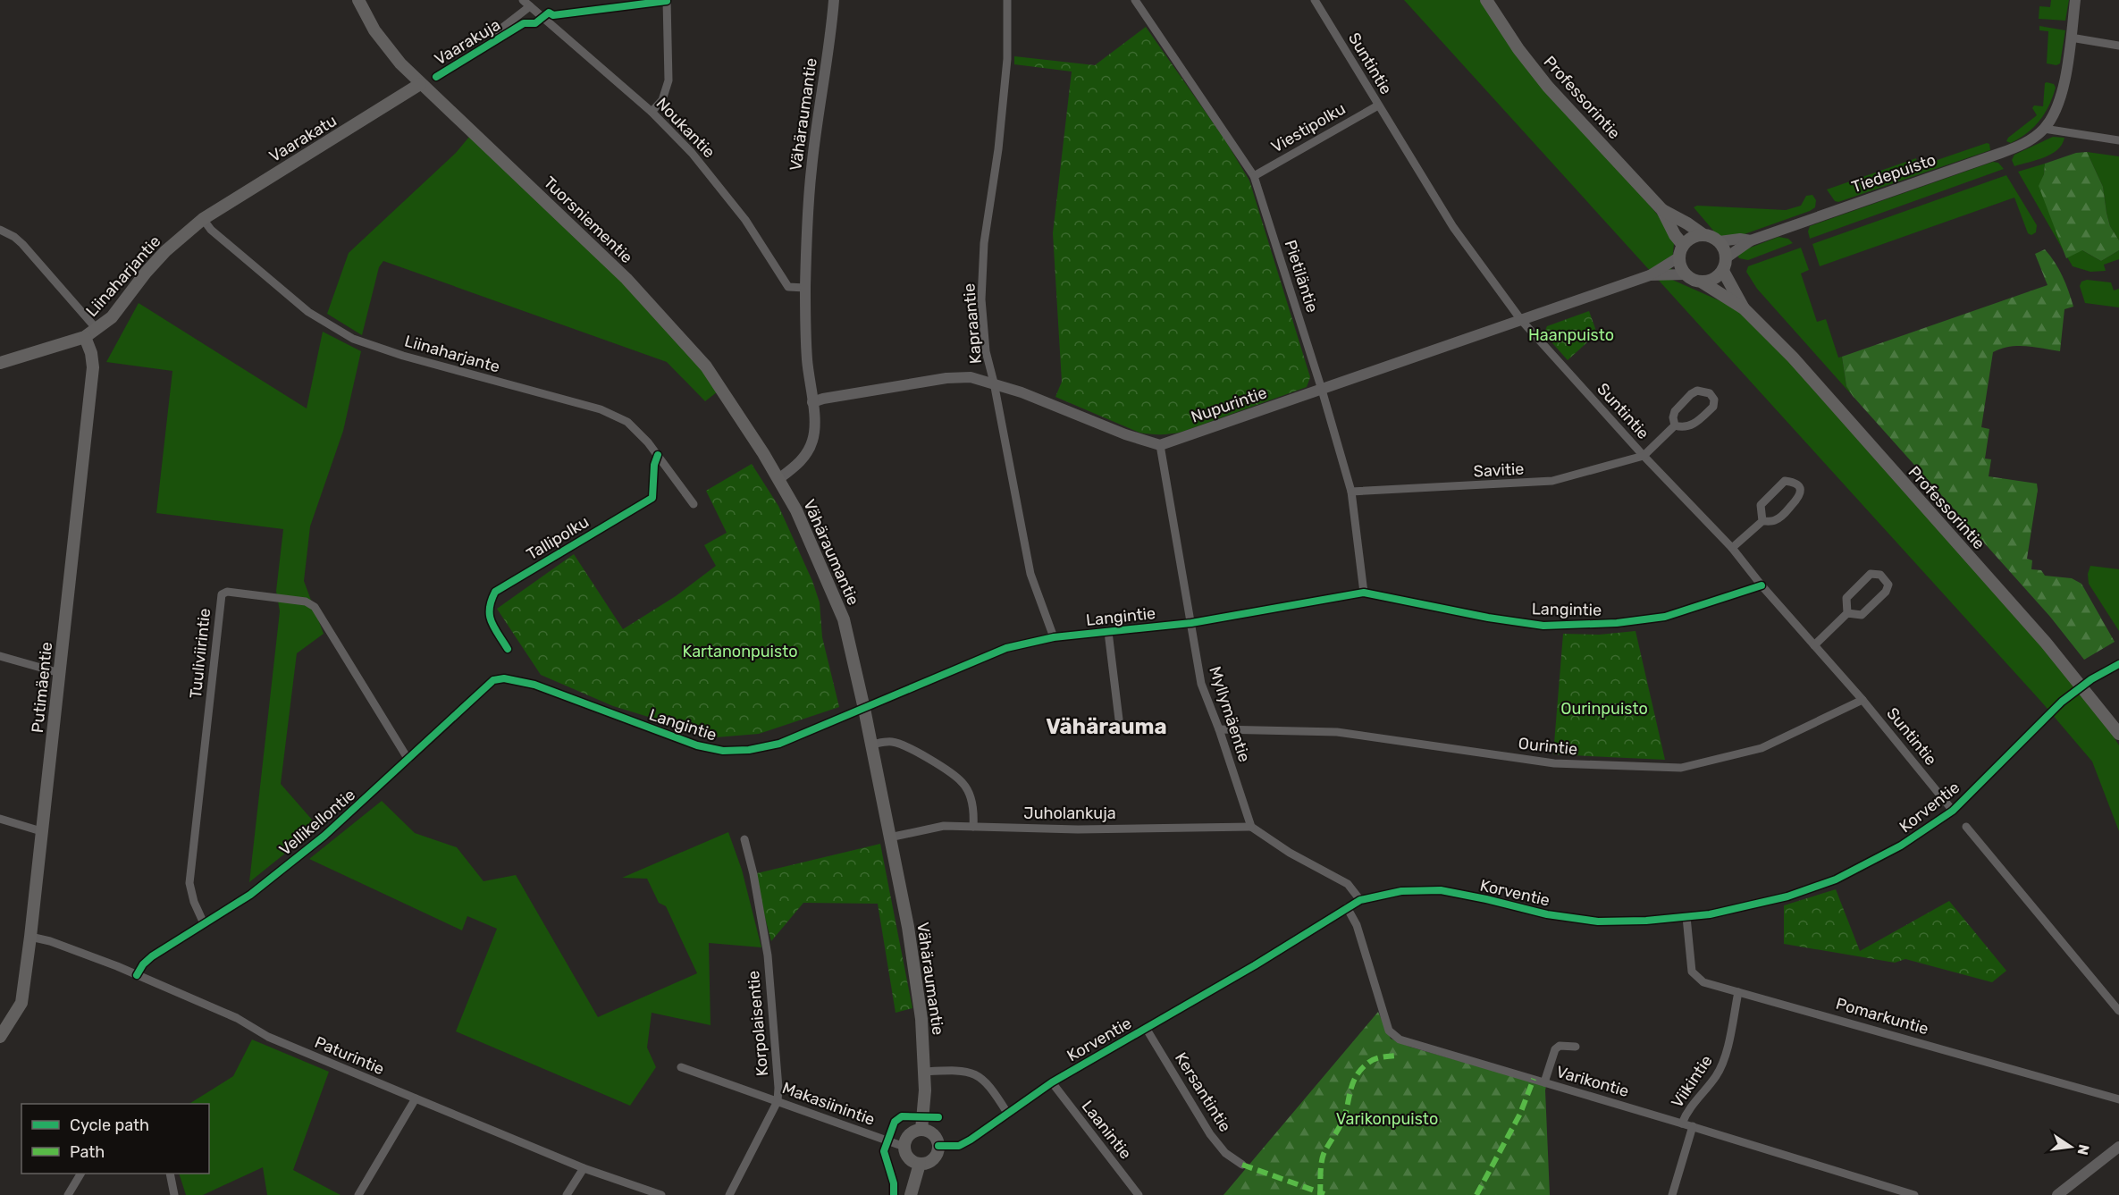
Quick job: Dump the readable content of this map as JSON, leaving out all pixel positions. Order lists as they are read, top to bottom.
{
  "streets": {
    "main road": [
      "Professorintie",
      "Vähäraumantie",
      "Vaarakatu",
      "Tuorsniementie",
      "Liinaharjantie",
      "Putimäentie"
    ],
    "street": [
      "Suntintie",
      "Noukantie",
      "Viestipolku",
      "Tiedepuisto",
      "Pietiläntie",
      "Kapraantie",
      "Liinaharjante",
      "Nupurintie",
      "Savitie",
      "Langintie",
      "Tuuliviirintie",
      "Myllymäentie",
      "Ourintie",
      "Korventie",
      "Juholankuja",
      "Vellikellontie",
      "Pomarkuntie",
      "Korpolaisentie",
      "Paturintie",
      "Varikontie",
      "Viikintie",
      "Kersantintie",
      "Makasiinintie",
      "Laanintie"
    ],
    "cycle path": ["Vaarakuja", "Tallipolku"]
  },
  "crossings": [
    ["Suntintie", "Viestipolku"],
    ["Suntintie", "Nupurintie"],
    ["Suntintie", "Savitie"],
    ["Suntintie", "Langintie"],
    ["Suntintie", "Ourintie"],
    ["Suntintie", "Korventie"],
    ["Professorintie", "Tiedepuisto"],
    ["Professorintie", "Nupurintie"],
    ["Professorintie", "Korventie"],
    ["Vähäraumantie", "Noukantie"],
    ["Vähäraumantie", "Tuorsniementie"],
    ["Vähäraumantie", "Langintie"],
    ["Vähäraumantie", "Korventie"],
    ["Vähäraumantie", "Juholankuja"],
    ["Vähäraumantie", "Makasiinintie"],
    ["Viestipolku", "Pietiläntie"],
    ["Vaarakatu", "Tuorsniementie"],
    ["Vaarakatu", "Liinaharjantie"],
    ["Vaarakatu", "Liinaharjante"],
    ["Tiedepuisto", "Nupurintie"],
    ["Liinaharjantie", "Liinaharjante"],
    ["Liinaharjantie", "Putimäentie"],
    ["Pietiläntie", "Nupurintie"],
    ["Pietiläntie", "Savitie"],
    ["Pietiläntie", "Langintie"],
    ["Kapraantie", "Langintie"],
    ["Nupurintie", "Myllymäentie"],
    ["Langintie", "Myllymäentie"],
    ["Langintie", "Vellikellontie"],
    ["Tuuliviirintie", "Vellikellontie"],
    ["Putimäentie", "Paturintie"],
    ["Myllymäentie", "Ourintie"],
    ["Myllymäentie", "Juholankuja"],
    ["Korventie", "Pomarkuntie"],
    ["Korventie", "Varikontie"],
    ["Korventie", "Kersantintie"],
    ["Korventie", "Makasiinintie"],
    ["Korventie", "Laanintie"],
    ["Vellikellontie", "Paturintie"],
    ["Pomarkuntie", "Viikintie"],
    ["Korpolaisentie", "Makasiinintie"],
    ["Varikontie", "Viikintie"]
  ],
  "districts": ["Vähärauma"],
  "parks": [
    "Haanpuisto",
    "Kartanonpuisto",
    "Ourinpuisto",
    "Varikonpuisto"
  ],
  "legend": ["Cycle path", "Path"],
  "north": "right"
}
